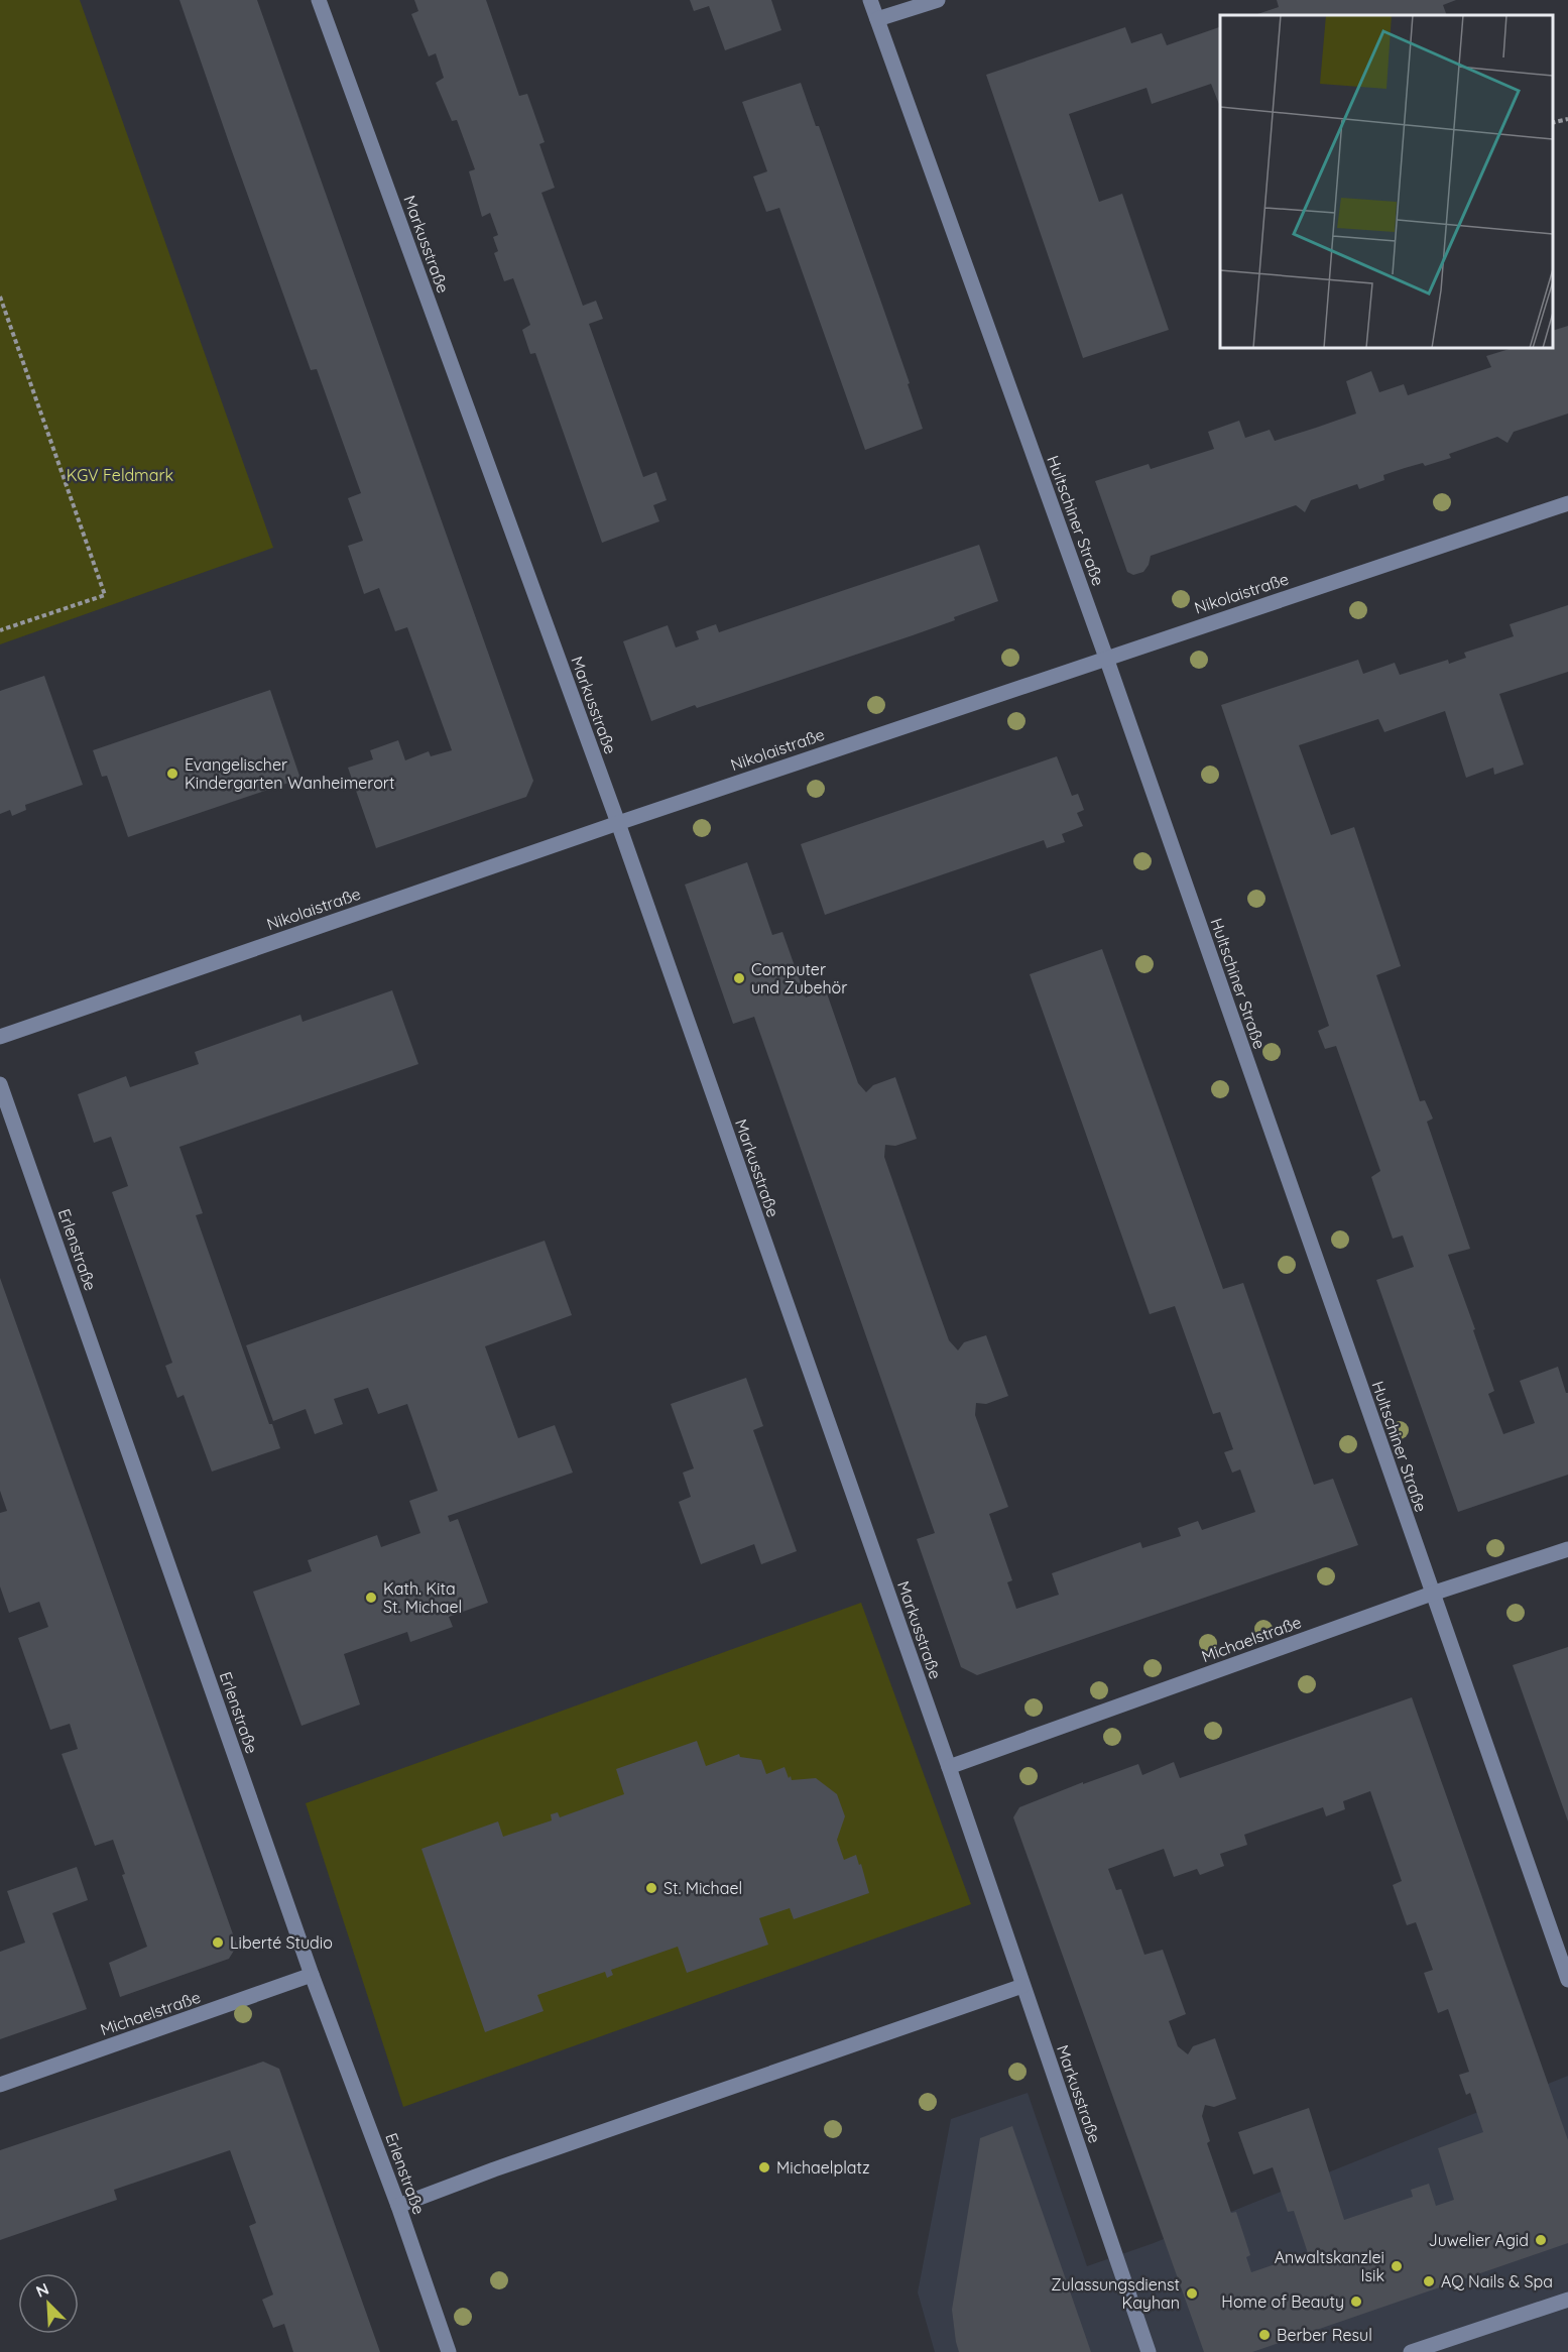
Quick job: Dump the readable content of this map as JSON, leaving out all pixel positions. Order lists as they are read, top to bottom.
{
  "streets": {
    "street": [
      "Markusstraße",
      "Hultschiner Straße",
      "Nikolaistraße",
      "Erlenstraße",
      "Michaelstraße"
    ]
  },
  "crossings": [
    ["Markusstraße", "Nikolaistraße"],
    ["Markusstraße", "Michaelstraße"],
    ["Hultschiner Straße", "Nikolaistraße"],
    ["Hultschiner Straße", "Michaelstraße"],
    ["Erlenstraße", "Michaelstraße"]
  ],
  "parks": ["KGV Feldmark"],
  "places": [
    "Evangelischer Kindergarten Wanheimerort",
    "Computer und Zubehör",
    "Kath. Kita St. Michael",
    "St. Michael",
    "Liberté Studio",
    "Michaelplatz",
    "Juwelier Agid",
    "Anwaltskanzlei Isik",
    "AQ Nails & Spa",
    "Zulassungsdienst Kayhan",
    "Home of Beauty",
    "Berber Resul"
  ],
  "north": "top left"
}
